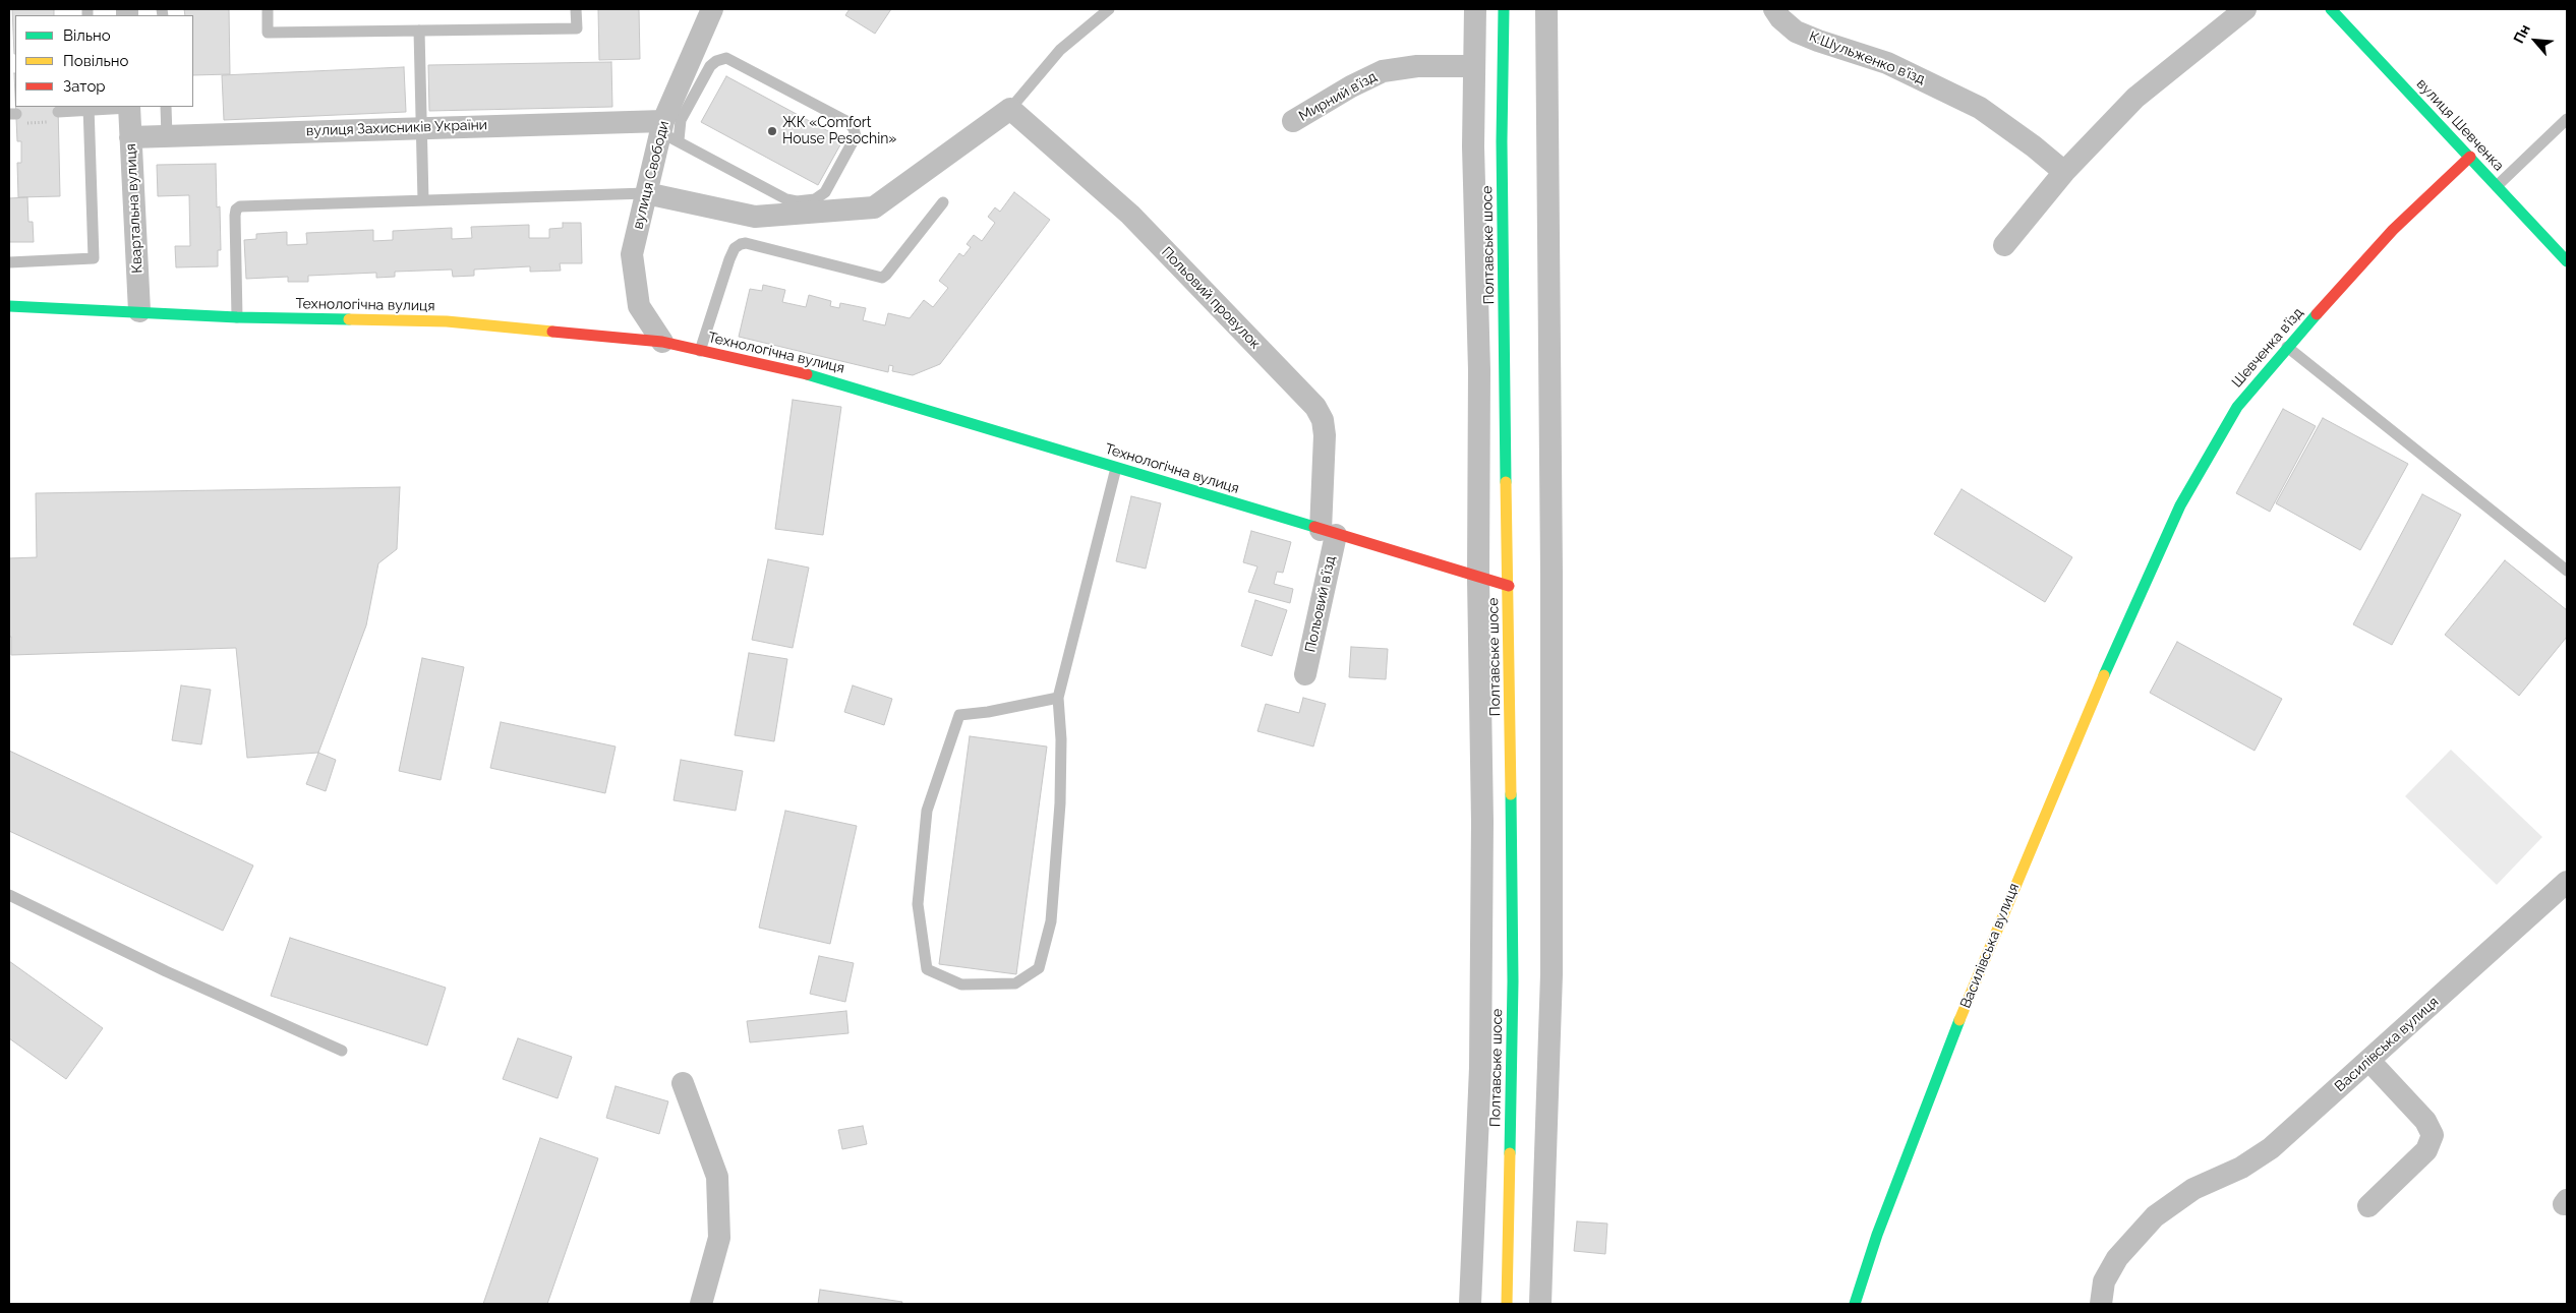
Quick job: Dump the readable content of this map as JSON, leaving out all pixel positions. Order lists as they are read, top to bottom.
{
  "streets": {
    "main road": [
      "вулиця Шевченка",
      "Полтавське шосе",
      "Технологічна вулиця",
      "Шевченка в’їзд",
      "Василівська вулиця"
    ],
    "street": [
      "К.Шульженко в’їзд",
      "Мирний в’їзд",
      "вулиця Захисників України",
      "вулиця Свободи",
      "Квартальна вулиця",
      "Польовий провулок",
      "Польовий в’їзд"
    ]
  },
  "crossings": [
    ["вулиця Шевченка", "Шевченка в’їзд"],
    ["вулиця Захисників України", "вулиця Свободи"],
    ["вулиця Захисників України", "Квартальна вулиця"],
    ["вулиця Свободи", "Технологічна вулиця"],
    ["Квартальна вулиця", "Технологічна вулиця"],
    ["Полтавське шосе", "Технологічна вулиця"],
    ["Польовий провулок", "Технологічна вулиця"],
    ["Польовий провулок", "Польовий в’їзд"],
    ["Технологічна вулиця", "Польовий в’їзд"],
    ["Шевченка в’їзд", "Василівська вулиця"]
  ],
  "places": ["ЖК «Comfort House Pesochin»"],
  "legend": ["Вільно", "Повільно", "Затор"],
  "north": "top left"
}
